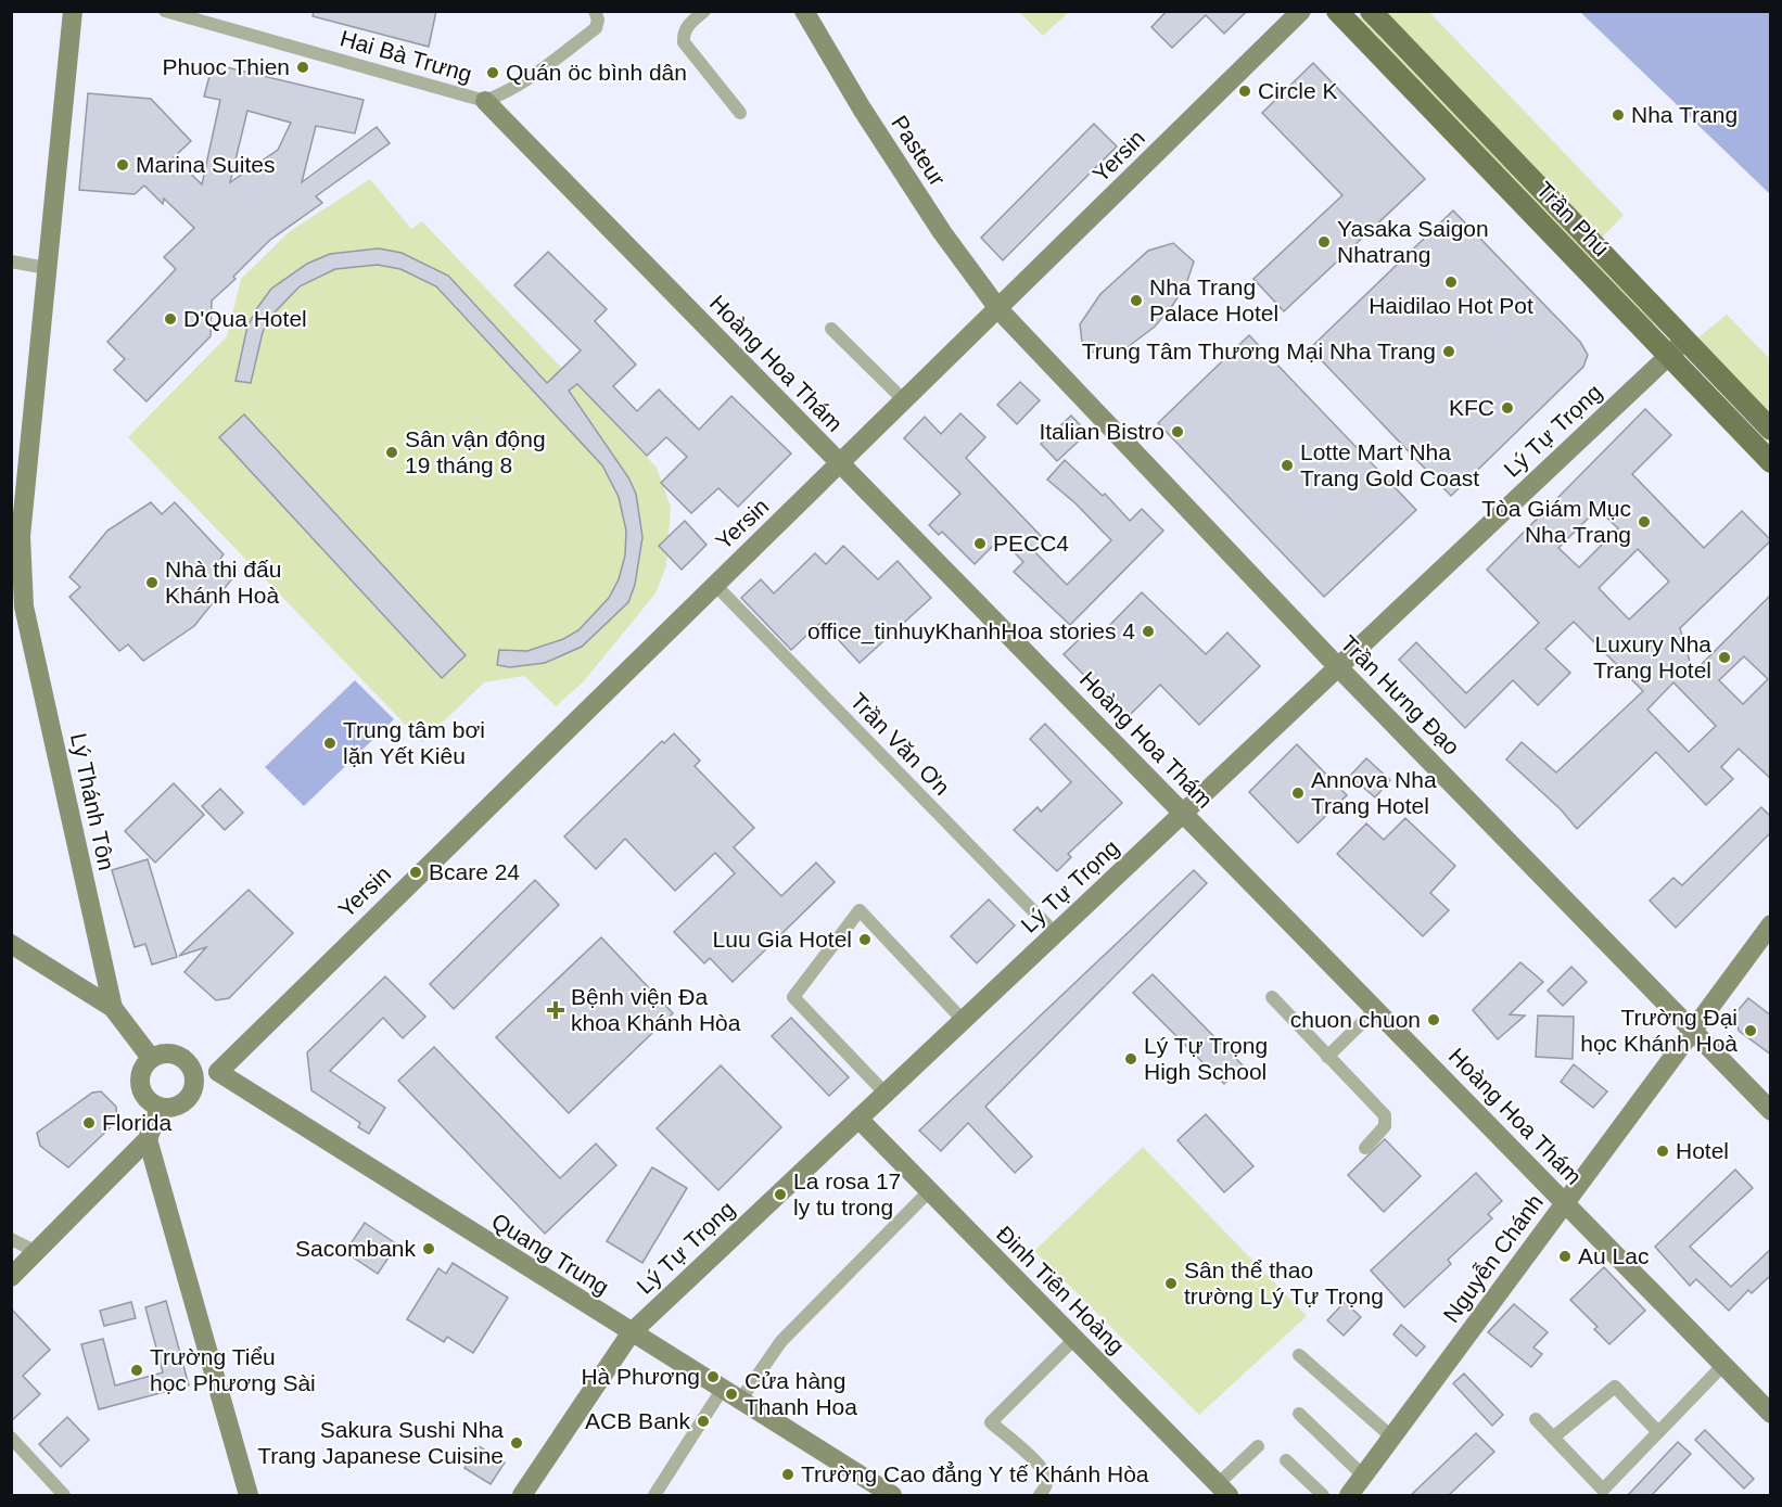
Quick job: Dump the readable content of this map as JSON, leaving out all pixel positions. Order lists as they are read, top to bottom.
{
  "streets": {
    "main road": ["Trần Phú"],
    "street": [
      "Hai Bà Trưng",
      "Pasteur",
      "Yersin",
      "Hoàng Hoa Thám",
      "Lý Tự Trọng",
      "Trần Hưng Đạo",
      "Trần Văn Ơn",
      "Lý Thánh Tôn",
      "Quang Trung",
      "Nguyễn Chánh",
      "Đinh Tiên Hoàng"
    ]
  },
  "crossings": [
    ["Hai Bà Trưng", "Hoàng Hoa Thám"],
    ["Pasteur", "Yersin"],
    ["Pasteur", "Trần Hưng Đạo"],
    ["Yersin", "Hoàng Hoa Thám"],
    ["Yersin", "Trần Hưng Đạo"],
    ["Yersin", "Trần Văn Ơn"],
    ["Yersin", "Quang Trung"],
    ["Trần Phú", "Lý Tự Trọng"],
    ["Hoàng Hoa Thám", "Lý Tự Trọng"],
    ["Hoàng Hoa Thám", "Nguyễn Chánh"],
    ["Lý Tự Trọng", "Trần Hưng Đạo"],
    ["Lý Tự Trọng", "Trần Văn Ơn"],
    ["Lý Tự Trọng", "Quang Trung"],
    ["Lý Tự Trọng", "Đinh Tiên Hoàng"],
    ["Trần Hưng Đạo", "Nguyễn Chánh"]
  ],
  "places": {
    "other": [
      "Phuoc Thien",
      "Quán öc bình dân",
      "Circle K",
      "Nha Trang",
      "Marina Suites",
      "Yasaka Saigon Nhatrang",
      "Haidilao Hot Pot",
      "Nha Trang Palace Hotel",
      "D'Qua Hotel",
      "Trung Tâm Thương Mại Nha Trang",
      "KFC",
      "Italian Bistro",
      "Sân vận động 19 tháng 8",
      "Lotte Mart Nha Trang Gold Coast",
      "Tòa Giám Mục Nha Trang",
      "PECC4",
      "Nhà thi đấu Khánh Hoà",
      "office_tinhuyKhanhHoa stories 4",
      "Luxury Nha Trang Hotel",
      "Trung tâm bơi lặn Yết Kiêu",
      "Annova Nha Trang Hotel",
      "Bcare 24",
      "Luu Gia Hotel",
      "chuon chuon",
      "Trường Đại học Khánh Hoà",
      "Lý Tự Trọng High School",
      "Florida",
      "Hotel",
      "La rosa 17 ly tu trong",
      "Sacombank",
      "Au Lac",
      "Sân thể thao trường Lý Tự Trọng",
      "Trường Tiểu học Phương Sài",
      "Hà Phương",
      "Cửa hàng Thanh Hoa",
      "ACB Bank",
      "Sakura Sushi Nha Trang Japanese Cuisine",
      "Trường Cao đẳng Y tế Khánh Hòa"
    ],
    "health": ["Bệnh viện Đa khoa Khánh Hòa"]
  }
}
